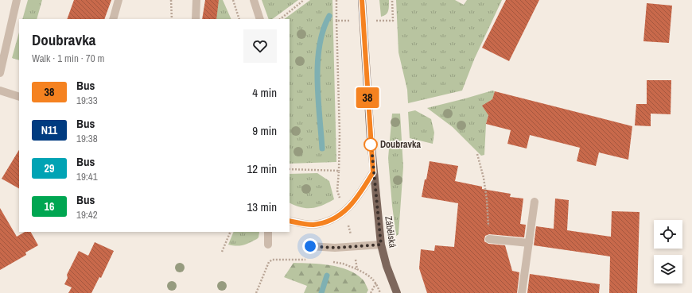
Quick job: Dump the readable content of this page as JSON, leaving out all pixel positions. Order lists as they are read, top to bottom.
{
  "streets": {
    "main road": ["Zábělská"]
  },
  "places": ["Doubravka"],
  "lines": ["bus line 38"],
  "page": {
    "on_map": "38",
    "heading": ["Doubravka", "Walk · 1 min · 70 m"],
    "list": [
      {
        "mark": "38",
        "name": "Bus",
        "note": "19:33",
        "value": "4 min"
      },
      {
        "mark": "N11",
        "name": "Bus",
        "note": "19:38",
        "value": "9 min"
      },
      {
        "mark": "29",
        "name": "Bus",
        "note": "19:41",
        "value": "12 min"
      },
      {
        "mark": "16",
        "name": "Bus",
        "note": "19:42",
        "value": "13 min"
      }
    ]
  }
}
